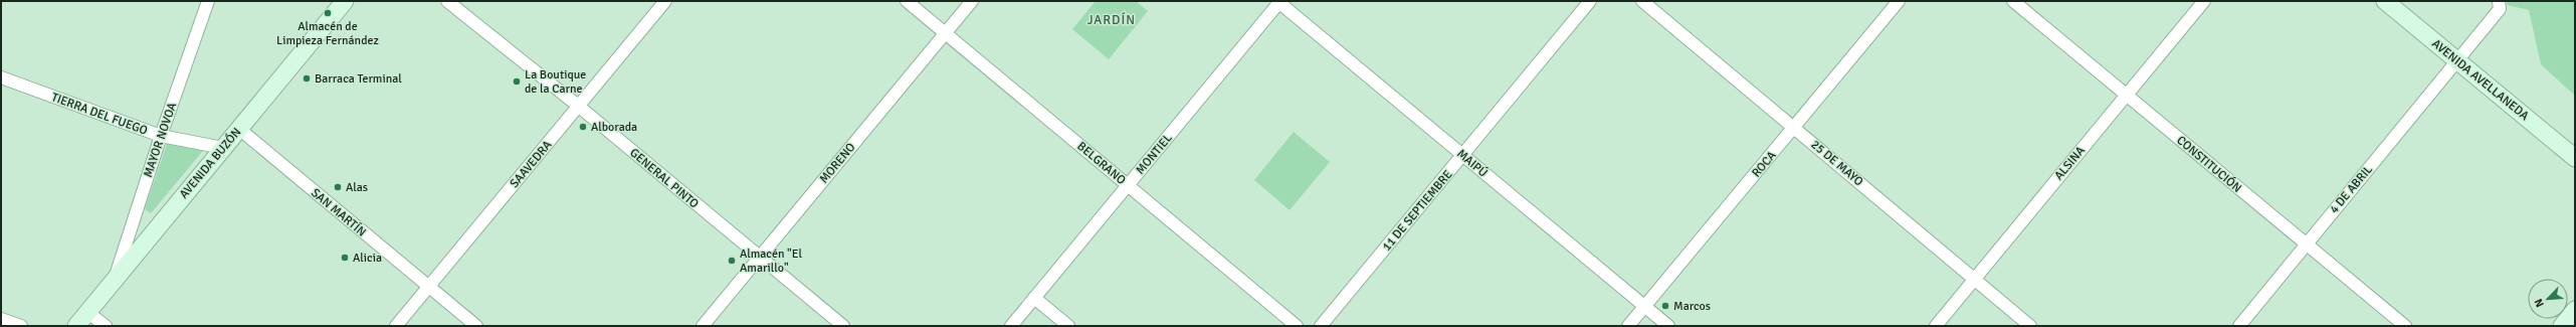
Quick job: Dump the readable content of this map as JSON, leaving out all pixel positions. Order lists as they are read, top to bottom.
{
  "streets": {
    "main road": ["AVENIDA AVELLANEDA", "AVENIDA BUZÓN"],
    "street": [
      "TIERRA DEL FUEGO",
      "MAYOR NOVOA",
      "MONTIEL",
      "MORENO",
      "BELGRANO",
      "MAIPÚ",
      "25 DE MAYO",
      "ALSINA",
      "SAAVEDRA",
      "ROCA",
      "CONSTITUCIÓN",
      "GENERAL PINTO",
      "4 DE ABRIL",
      "11 DE SEPTIEMBRE",
      "SAN MARTÍN"
    ]
  },
  "crossings": [
    ["AVENIDA AVELLANEDA", "4 DE ABRIL"],
    ["TIERRA DEL FUEGO", "MAYOR NOVOA"],
    ["TIERRA DEL FUEGO", "AVENIDA BUZÓN"],
    ["MAYOR NOVOA", "AVENIDA BUZÓN"],
    ["MONTIEL", "BELGRANO"],
    ["MONTIEL", "MAIPÚ"],
    ["AVENIDA BUZÓN", "SAN MARTÍN"],
    ["MORENO", "BELGRANO"],
    ["MORENO", "GENERAL PINTO"],
    ["MAIPÚ", "ROCA"],
    ["MAIPÚ", "11 DE SEPTIEMBRE"],
    ["25 DE MAYO", "ALSINA"],
    ["25 DE MAYO", "ROCA"],
    ["ALSINA", "CONSTITUCIÓN"],
    ["SAAVEDRA", "GENERAL PINTO"],
    ["SAAVEDRA", "SAN MARTÍN"],
    ["CONSTITUCIÓN", "4 DE ABRIL"]
  ],
  "districts": ["JARDÍN"],
  "places": [
    "Almacén de Limpieza Fernández",
    "Barraca Terminal",
    "La Boutique de la Carne",
    "Alborada",
    "Alas",
    "Alicia",
    "Almacén \"El Amarillo\"",
    "Marcos"
  ],
  "north": "bottom left"
}
